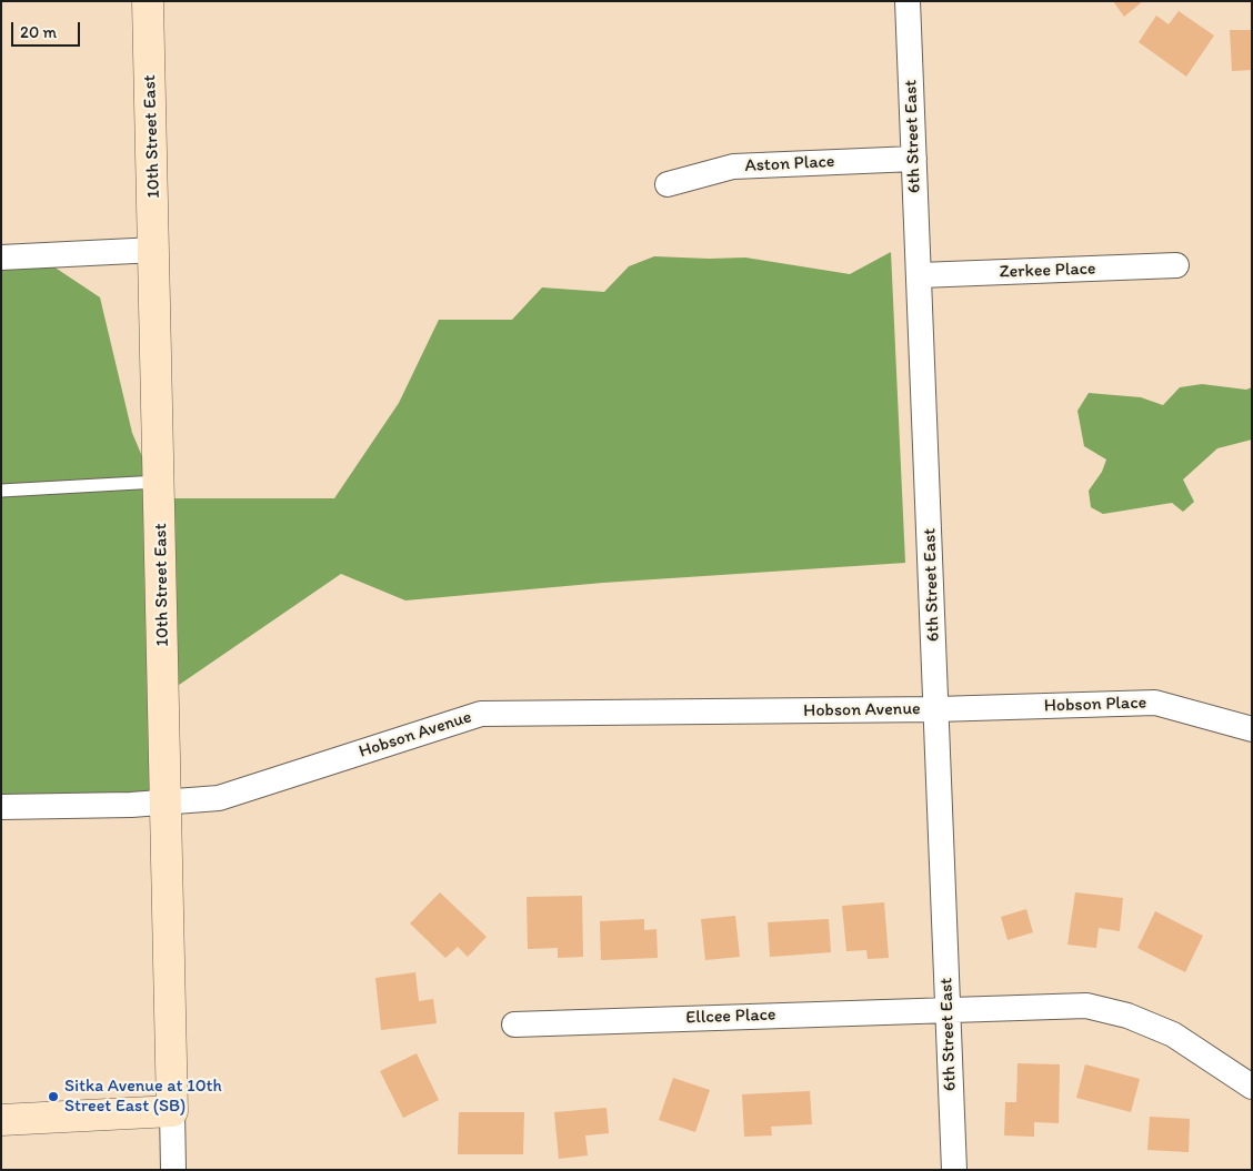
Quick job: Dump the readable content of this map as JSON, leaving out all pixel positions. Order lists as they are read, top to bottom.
{
  "streets": {
    "street": [
      "10th Street East",
      "6th Street East",
      "Aston Place",
      "Zerkee Place",
      "Hobson Place",
      "Hobson Avenue",
      "Ellcee Place"
    ]
  },
  "crossings": [
    ["10th Street East", "Hobson Avenue"],
    ["6th Street East", "Aston Place"],
    ["6th Street East", "Zerkee Place"],
    ["6th Street East", "Hobson Place"],
    ["6th Street East", "Hobson Avenue"],
    ["6th Street East", "Ellcee Place"],
    ["Hobson Place", "Hobson Avenue"]
  ],
  "places": ["Sitka Avenue at 10th Street East (SB)"],
  "scale_bar": "20 m"
}
